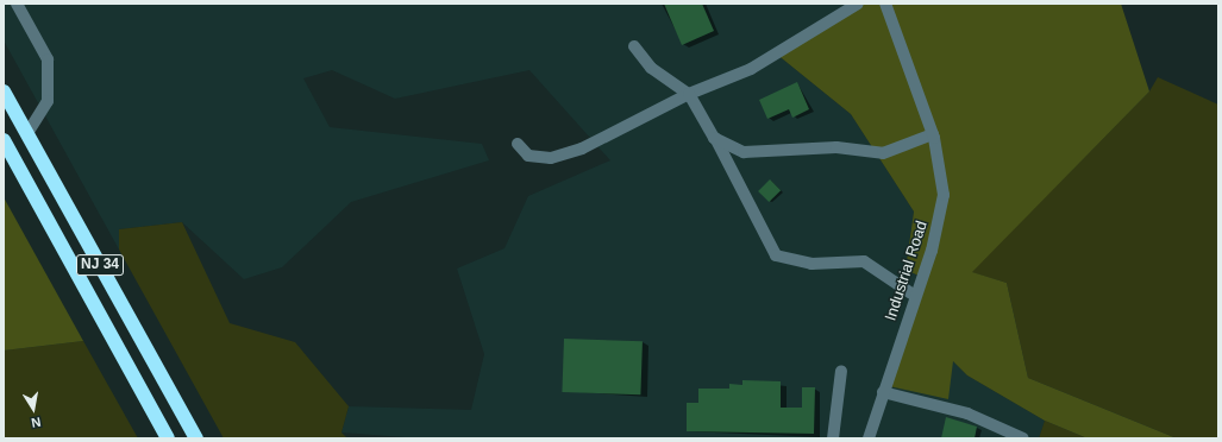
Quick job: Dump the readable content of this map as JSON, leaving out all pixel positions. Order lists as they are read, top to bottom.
{
  "streets": {
    "highway": ["NJ 34"],
    "street": ["Industrial Road"]
  },
  "north": "bottom"
}
